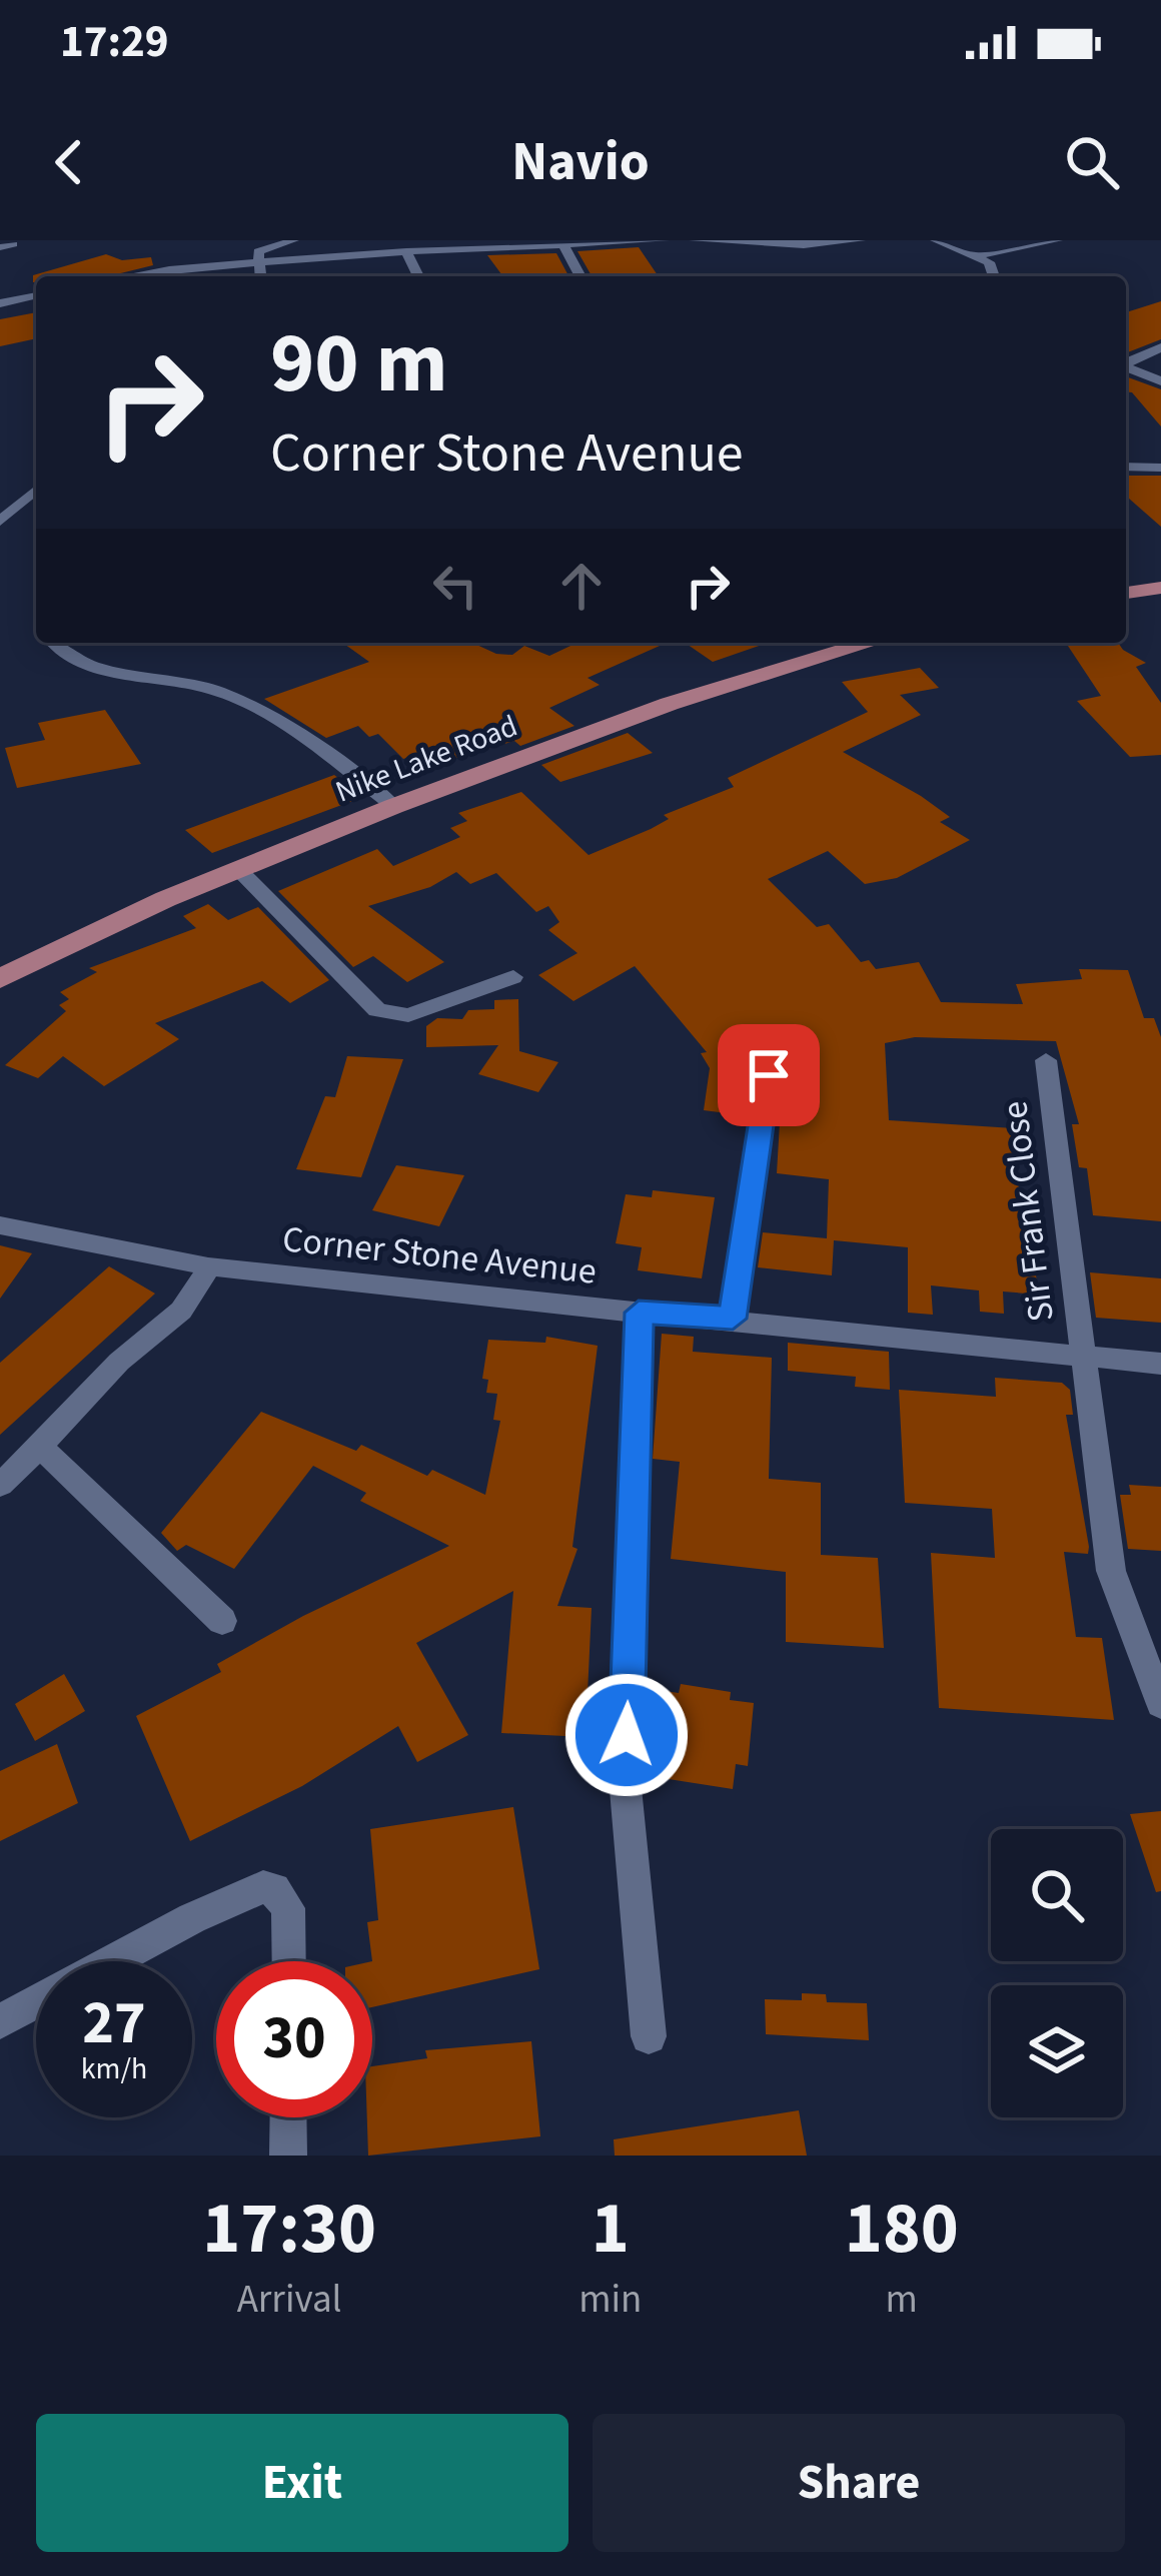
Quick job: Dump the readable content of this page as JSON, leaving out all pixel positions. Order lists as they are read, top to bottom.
{
  "streets": {
    "main road": ["Nike Lake Road"],
    "street": ["Sir Frank Close", "Corner Stone Avenue"]
  },
  "crossings": [
    ["Sir Frank Close", "Corner Stone Avenue"]
  ],
  "page": {
    "status": "17:29",
    "header": "Navio",
    "turn": ["90 m", "Corner Stone Avenue"],
    "speed": "27 km/h",
    "limit": "30",
    "eta": [
      "17:30",
      "Arrival",
      "1",
      "min",
      "180",
      "m"
    ],
    "buttons": ["Exit", "Share"]
  }
}
